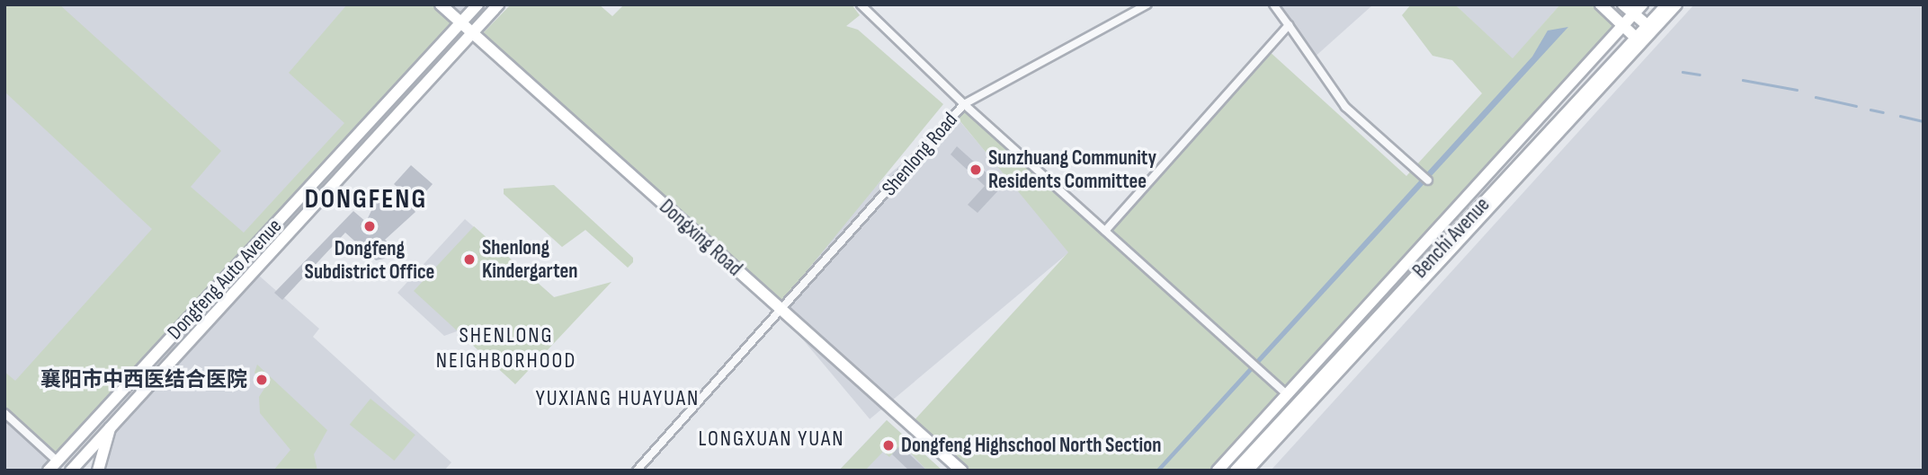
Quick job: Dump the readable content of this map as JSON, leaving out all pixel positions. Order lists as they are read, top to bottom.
{
  "streets": {
    "main road": ["Dongxing Road", "Benchi Avenue", "Dongfeng Auto Avenue"],
    "street": ["Shenlong Road"]
  },
  "crossings": [
    ["Shenlong Road", "Dongxing Road"],
    ["Shenlong Road", "Benchi Avenue"],
    ["Dongxing Road", "Dongfeng Auto Avenue"]
  ],
  "districts": [
    "DONGFENG",
    "SHENLONG NEIGHBORHOOD",
    "YUXIANG HUAYUAN",
    "LONGXUAN YUAN"
  ],
  "places": [
    "Sunzhuang Community Residents Committee",
    "Dongfeng Subdistrict Office",
    "Shenlong Kindergarten",
    "襄阳市中西医结合医院",
    "Dongfeng Highschool North Section"
  ]
}
